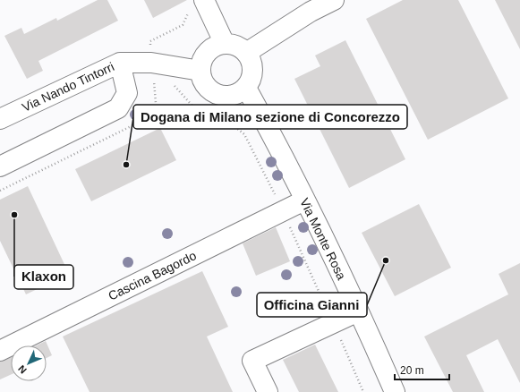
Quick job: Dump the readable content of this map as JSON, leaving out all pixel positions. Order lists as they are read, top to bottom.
{
  "streets": {
    "street": ["Via Nando Tintorri", "Via Monte Rosa", "Cascina Bagordo"]
  },
  "crossings": [
    ["Via Nando Tintorri", "Via Monte Rosa"],
    ["Via Monte Rosa", "Cascina Bagordo"]
  ],
  "places": ["Dogana di Milano sezione di Concorezzo", "Klaxon", "Officina Gianni"],
  "scale_bar": "20 m",
  "north": "bottom left"
}
